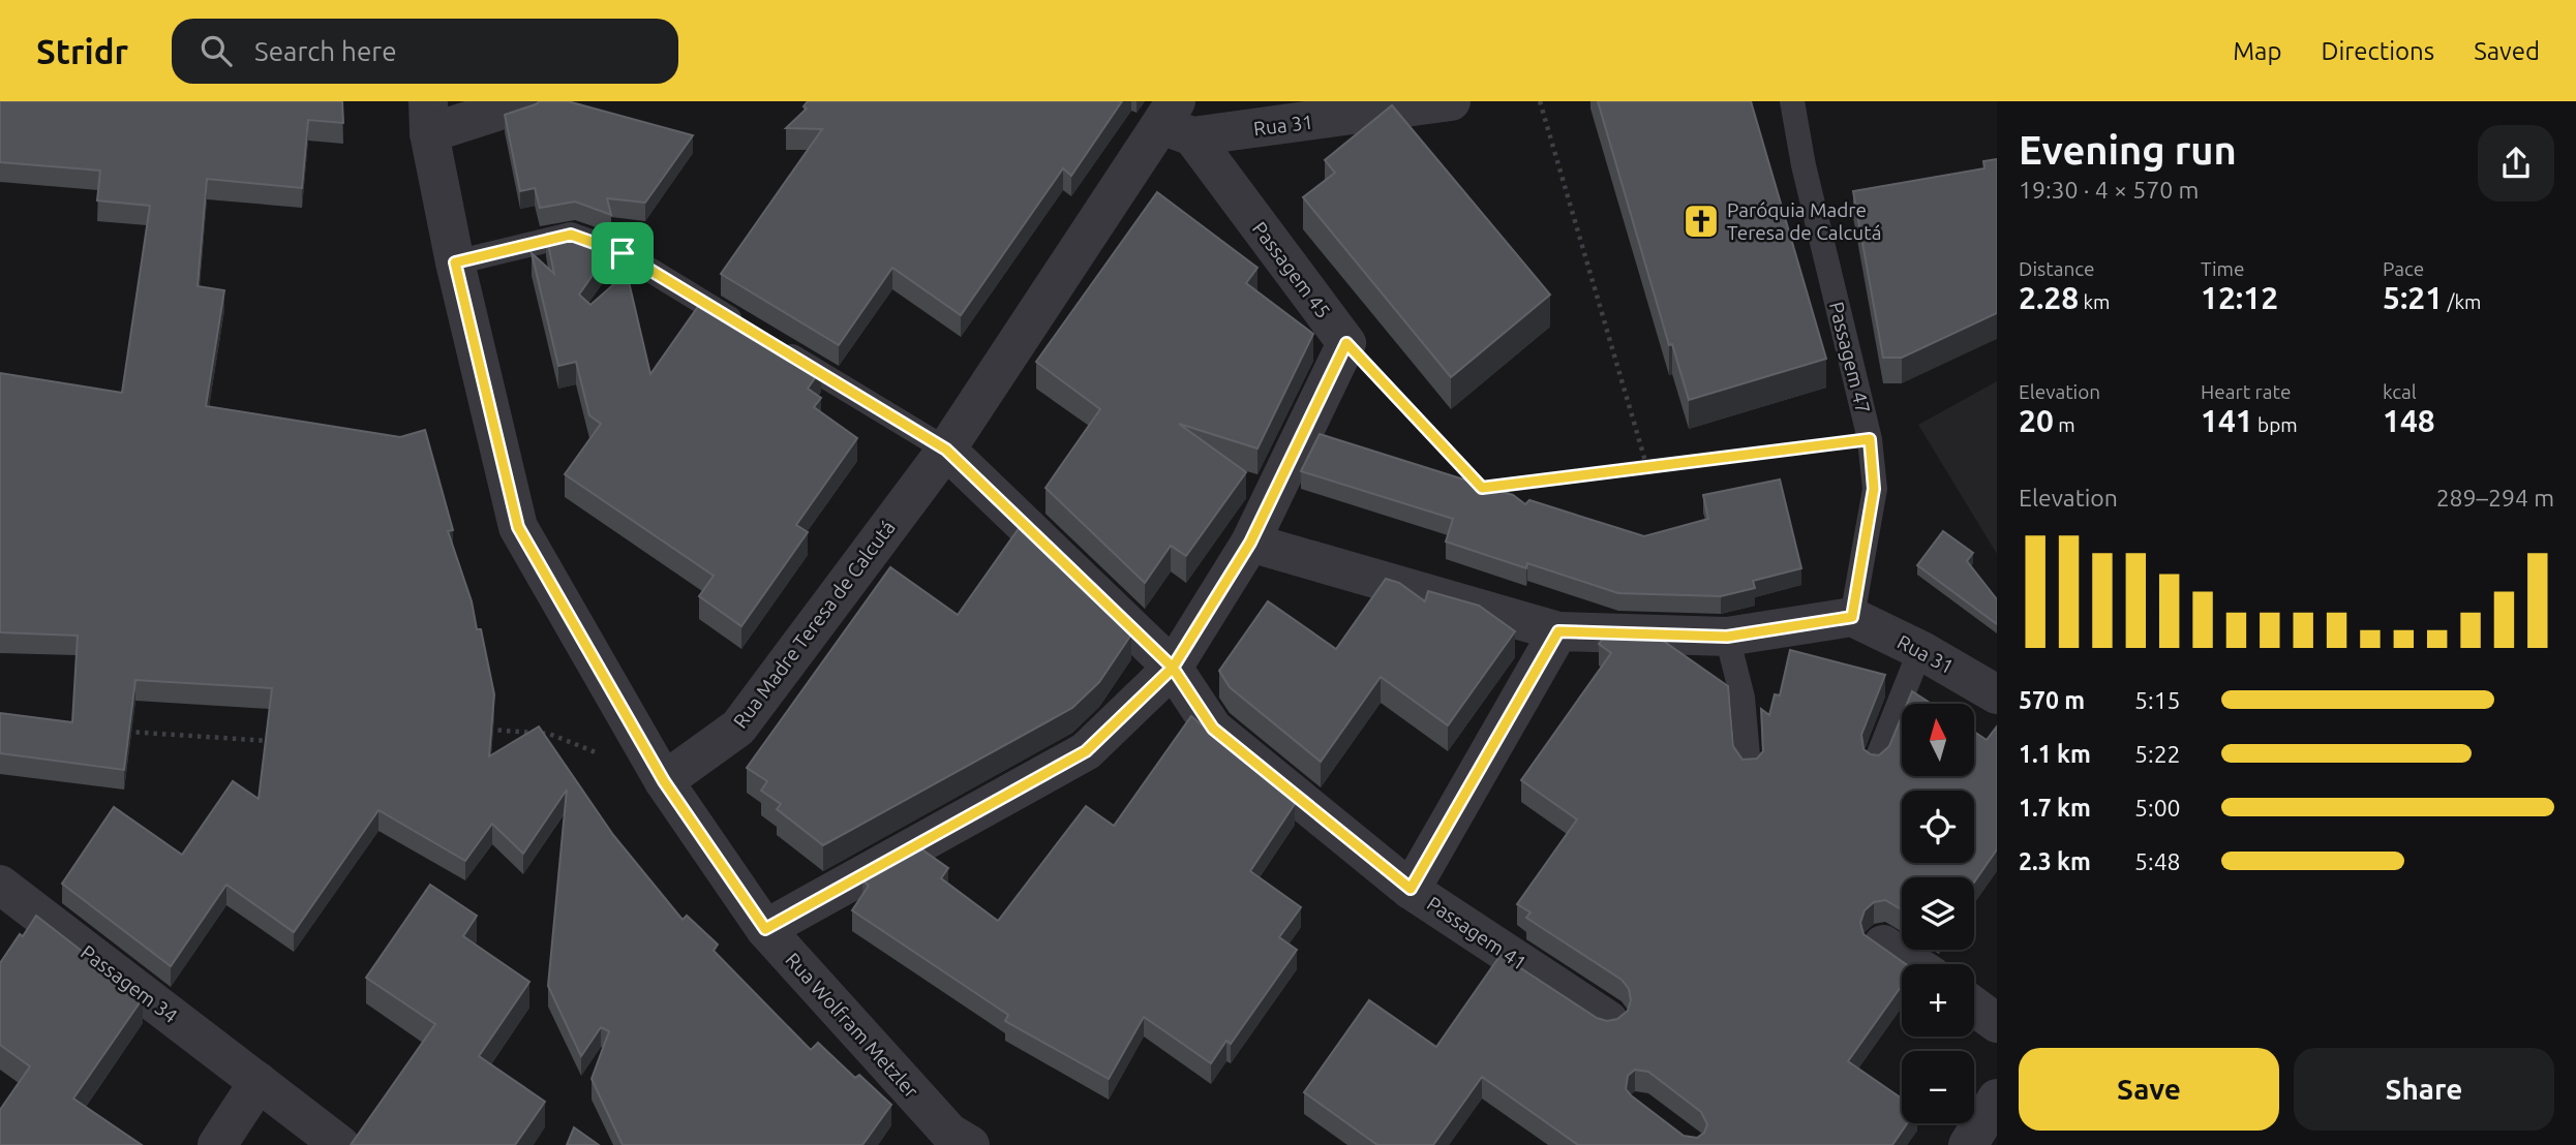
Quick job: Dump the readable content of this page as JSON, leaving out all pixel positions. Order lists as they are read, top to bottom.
{
  "streets": {
    "street": [
      "Rua 31",
      "Passagem 45",
      "Rua Madre Teresa de Calcutá",
      "Passagem 41",
      "Passagem 34",
      "Rua Wolfram Metzler"
    ],
    "lane": ["Passagem 47"]
  },
  "crossings": [
    ["Rua 31", "Passagem 45"],
    ["Rua 31", "Passagem 47"],
    ["Rua 31", "Rua Madre Teresa de Calcutá"],
    ["Passagem 45", "Rua Madre Teresa de Calcutá"],
    ["Rua Madre Teresa de Calcutá", "Passagem 41"],
    ["Rua Madre Teresa de Calcutá", "Rua Wolfram Metzler"]
  ],
  "places": {
    "church": ["Paróquia Madre Teresa de Calcutá"]
  },
  "north": "top",
  "page": {
    "header": "Stridr",
    "search": "Search here",
    "nav": ["Map", "Directions", "Saved"],
    "heading": ["Evening run", "19:30 · 4 × 570 m"],
    "stats": [
      ["Distance", "2.28 km"],
      ["Time", "12:12"],
      ["Pace", "5:21 /km"],
      ["Elevation", "20 m"],
      ["Heart rate", "141 bpm"],
      ["kcal", "148"]
    ],
    "chart": ["Elevation", "289–294 m"],
    "list": [
      {
        "name": "570 m",
        "note": "5:15"
      },
      {
        "name": "1.1 km",
        "note": "5:22"
      },
      {
        "name": "1.7 km",
        "note": "5:00"
      },
      {
        "name": "2.3 km",
        "note": "5:48"
      }
    ],
    "map_buttons": ["+", "−"],
    "buttons": ["Save", "Share"]
  }
}
